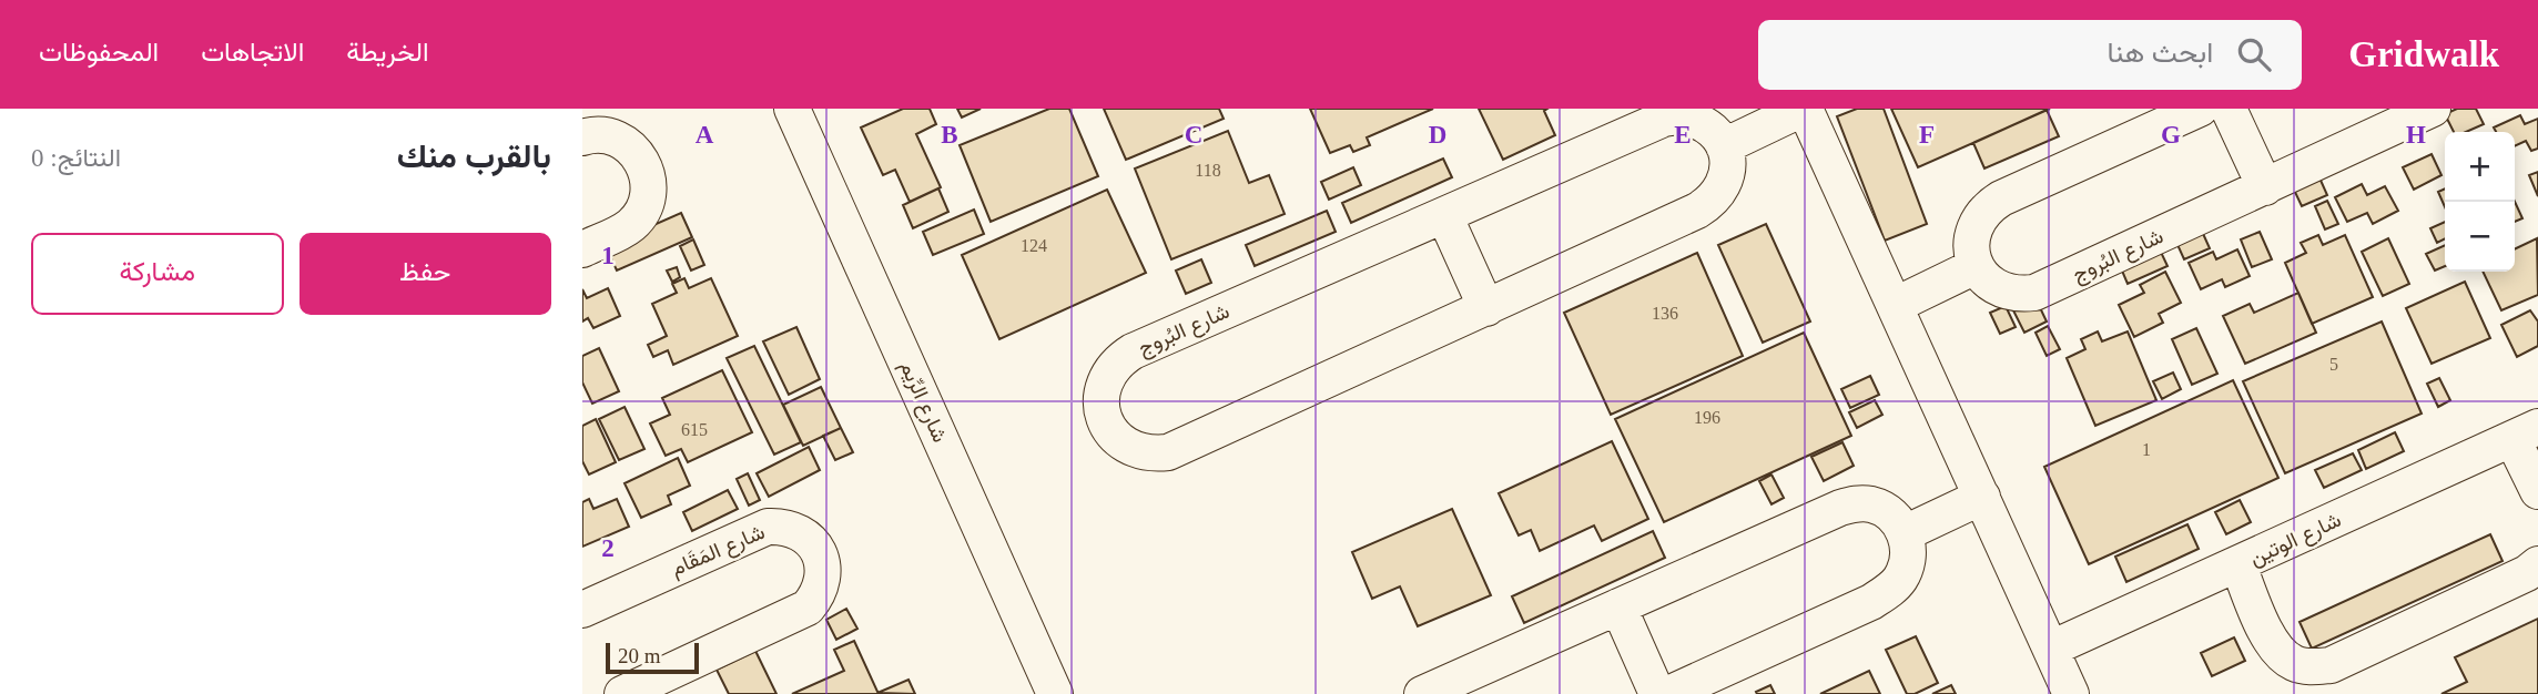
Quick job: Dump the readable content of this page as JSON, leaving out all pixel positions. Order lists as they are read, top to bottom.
{
  "streets": {
    "street": [
      "شارع البُروج",
      "شارع الرِّيم",
      "شارع الوتين",
      "شارع المَقَام"
    ]
  },
  "house_numbers": [
    "118",
    "124",
    "136",
    "5",
    "196",
    "615",
    "1"
  ],
  "scale_bar": "20 m",
  "page": {
    "header": "Gridwalk",
    "search": "ابحث هنا",
    "nav": ["الخريطة", "الاتجاهات", "المحفوظات"],
    "heading": ["بالقرب منك", "النتائج: 0"],
    "map_buttons": ["+", "−"],
    "buttons": ["حفظ", "مشاركة"],
    "scale": "20 m"
  },
  "grid": {
    "columns": [
      "A",
      "B",
      "C",
      "D",
      "E",
      "F",
      "G",
      "H"
    ],
    "rows": ["1", "2"]
  }
}
